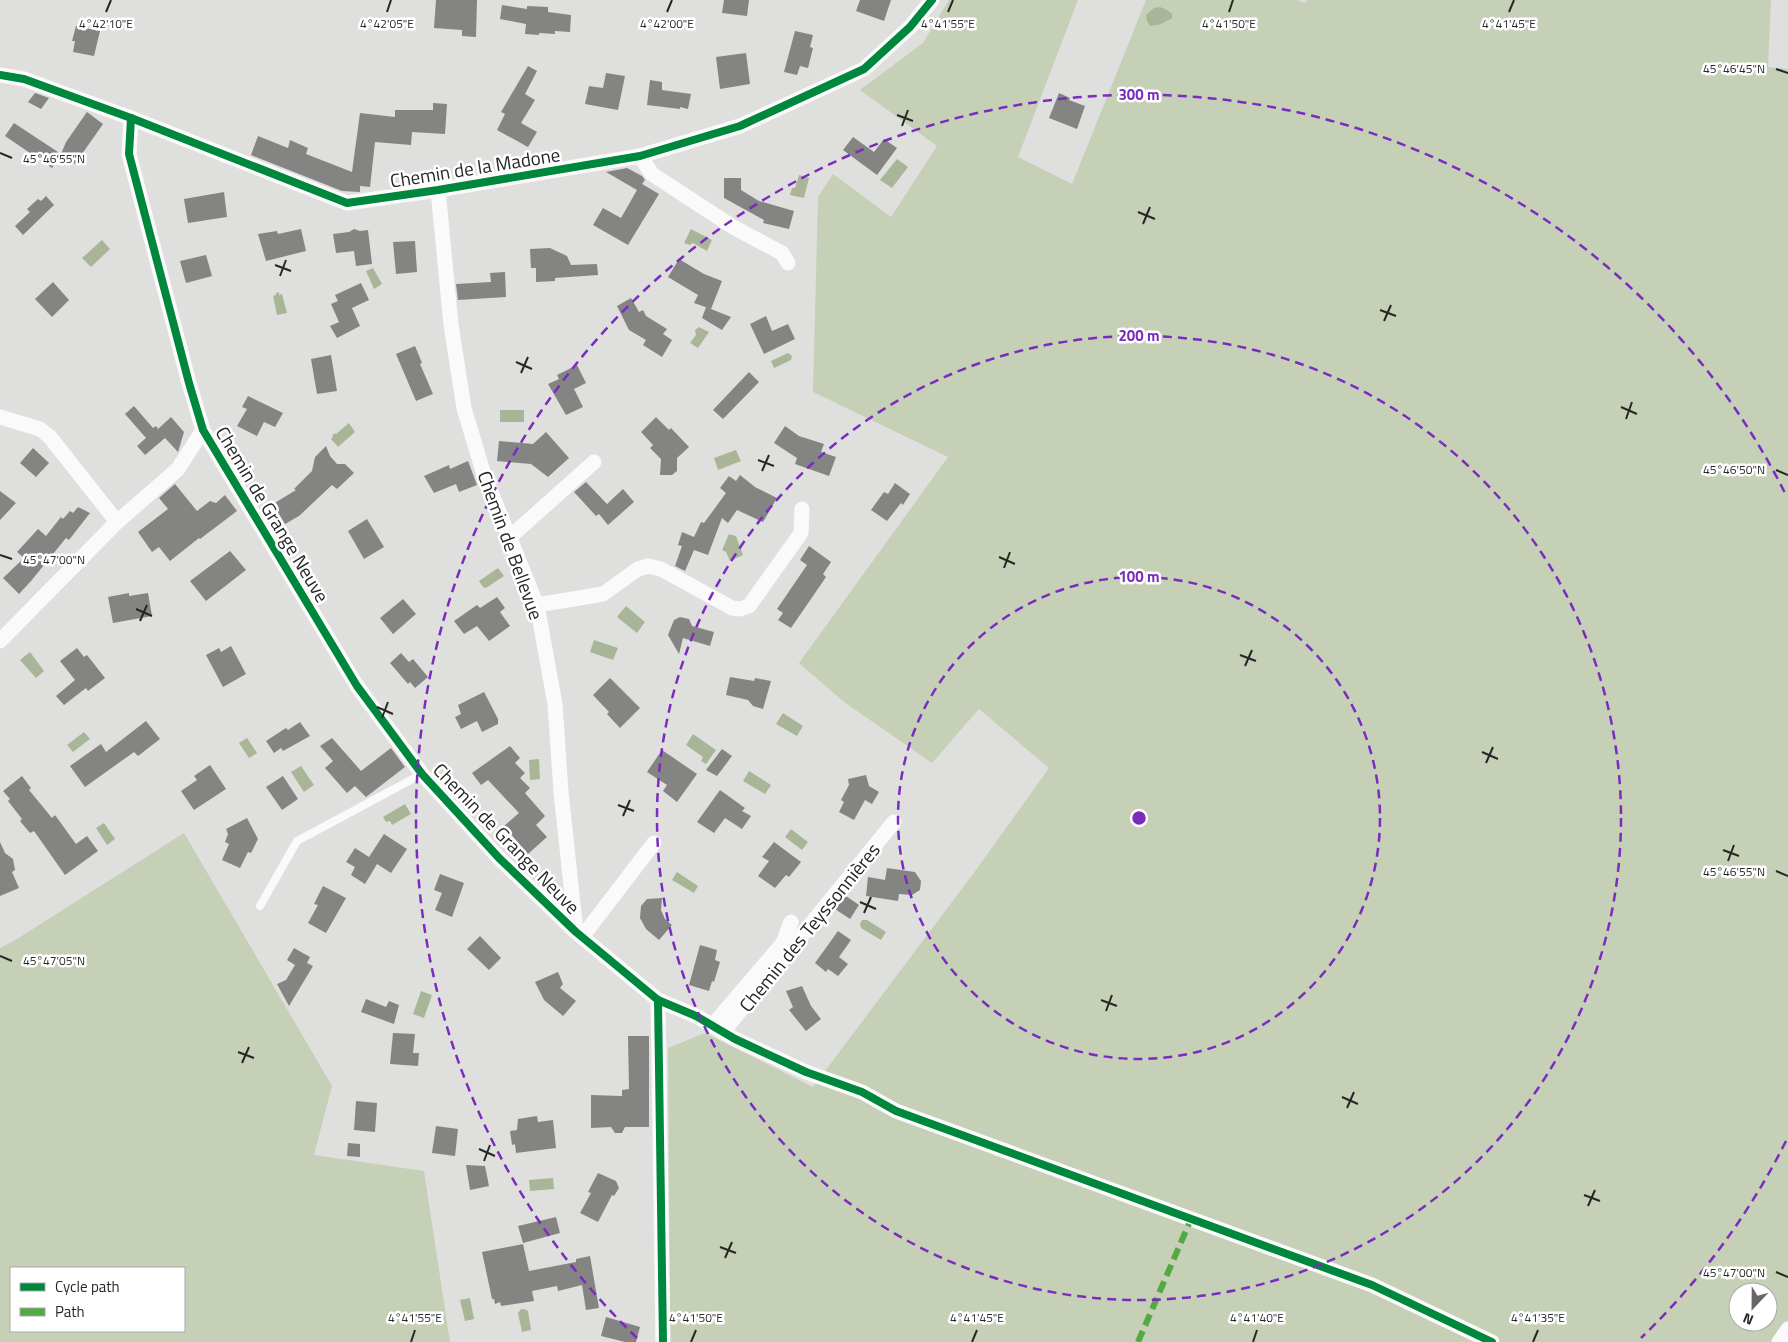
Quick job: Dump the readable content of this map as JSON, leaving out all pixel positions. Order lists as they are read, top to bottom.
{
  "streets": {
    "street": [
      "Chemin de la Madone",
      "Chemin de Grange Neuve",
      "Chemin de Bellevue",
      "Chemin des Teyssonnières"
    ]
  },
  "crossings": [
    ["Chemin de la Madone", "Chemin de Grange Neuve"],
    ["Chemin de la Madone", "Chemin de Bellevue"],
    ["Chemin de Grange Neuve", "Chemin de Bellevue"],
    ["Chemin de Grange Neuve", "Chemin des Teyssonnières"]
  ],
  "legend": ["Cycle path", "Path"],
  "north": "bottom",
  "coordinates": [
    "4°42'10\"E",
    "4°42'05\"E",
    "4°42'00\"E",
    "4°41'55\"E",
    "4°41'50\"E",
    "4°41'45\"E",
    "45°46'45\"N",
    "45°46'55\"N",
    "45°46'50\"N",
    "45°47'00\"N",
    "45°47'05\"N",
    "4°41'40\"E",
    "4°41'35\"E"
  ],
  "rings": ["300 m", "200 m", "100 m"]
}
